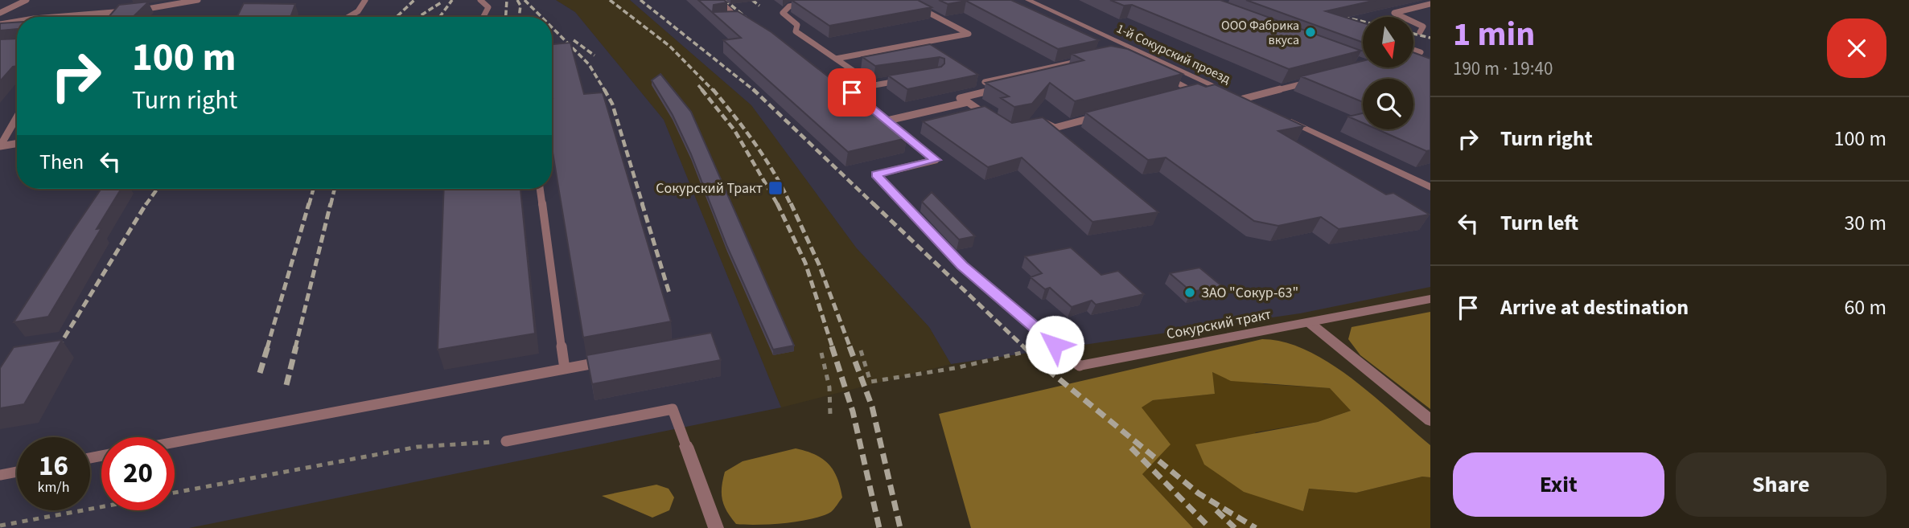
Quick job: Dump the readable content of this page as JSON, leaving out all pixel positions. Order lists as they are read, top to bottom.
{
  "streets": {
    "street": ["1-й Сокурский проезд", "Сокурский тракт"]
  },
  "places": {
    "other": ["ООО Фабрика вкуса", "ЗАО \"Сокур-63\""],
    "transit": ["Сокурский Тракт"]
  },
  "north": "bottom",
  "page": {
    "heading": ["1 min", "190 m · 19:40"],
    "turn": ["100 m", "Turn right"],
    "list": [
      {
        "name": "Turn right",
        "value": "100 m"
      },
      {
        "name": "Turn left",
        "value": "30 m"
      },
      {
        "name": "Arrive at destination",
        "value": "60 m"
      }
    ],
    "then": "Then",
    "speed": "16 km/h",
    "limit": "20",
    "buttons": ["Exit", "Share"]
  }
}
